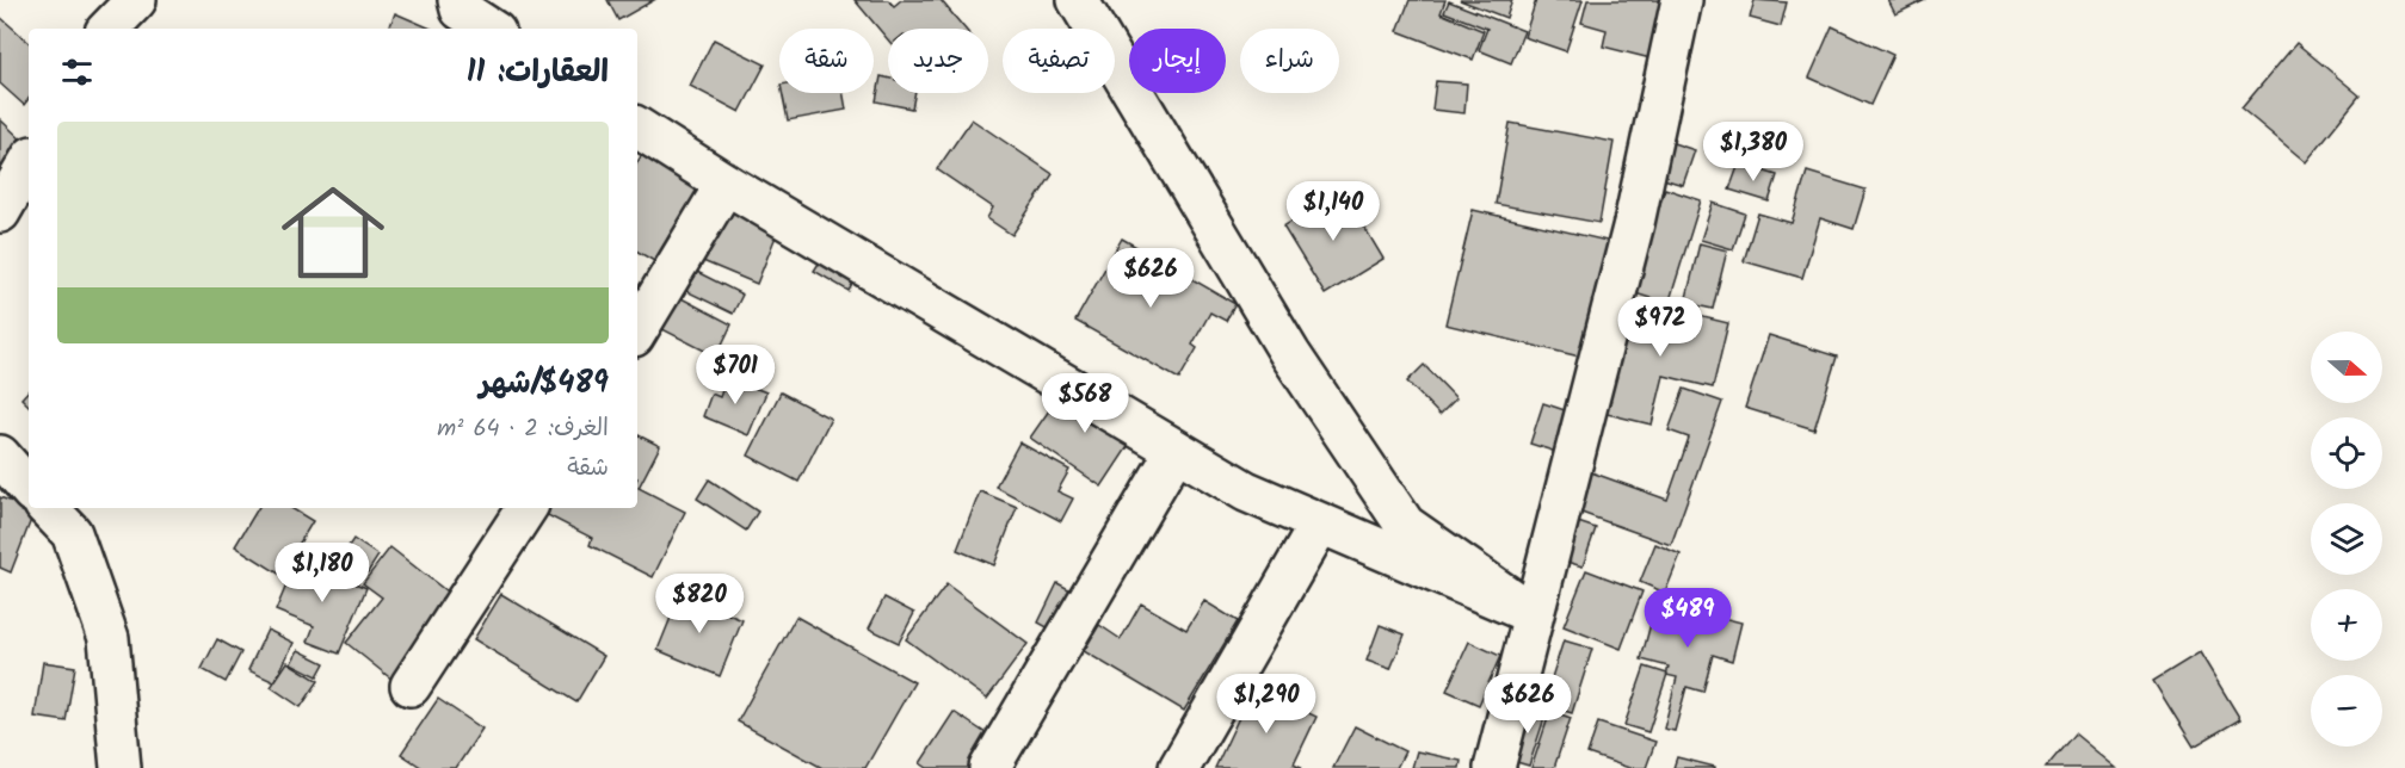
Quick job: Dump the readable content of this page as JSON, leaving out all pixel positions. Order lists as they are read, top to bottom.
{
  "north": "right",
  "page": {
    "chip": [
      "شراء",
      "إيجار",
      "تصفية",
      "جديد",
      "شقة"
    ],
    "heading": "العقارات: 11",
    "list": [
      {
        "name": "$489/شهر",
        "note": "الغرف: 2 · 64 m² · شقة"
      }
    ],
    "price": [
      "$1,380",
      "$1,140",
      "$626",
      "$972",
      "$701",
      "$568",
      "$1,180",
      "$820",
      "$489",
      "$1,290",
      "$626"
    ],
    "map_buttons": ["+", "−"]
  }
}
